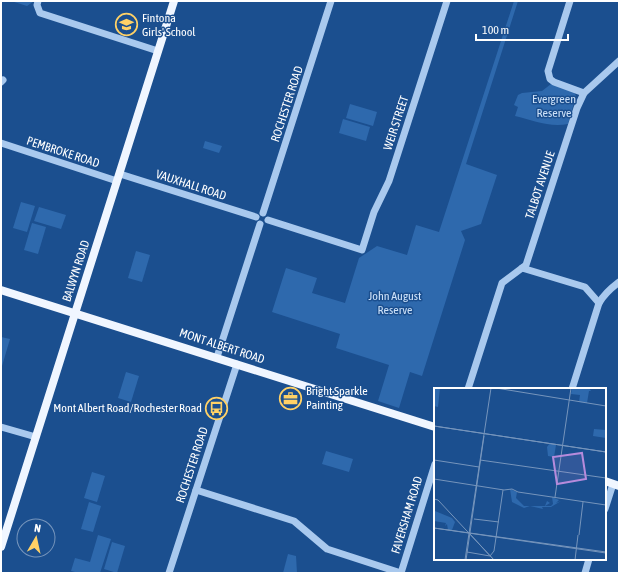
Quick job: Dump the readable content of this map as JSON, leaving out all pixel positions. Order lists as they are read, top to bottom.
{
  "streets": {
    "main road": ["BALWYN ROAD", "MONT ALBERT ROAD"],
    "street": [
      "ROCHESTER ROAD",
      "WEIR STREET",
      "PEMBROKE ROAD",
      "VAUXHALL ROAD",
      "TALBOT AVENUE",
      "FAVERSHAM ROAD"
    ]
  },
  "crossings": [
    ["ROCHESTER ROAD", "WEIR STREET"],
    ["ROCHESTER ROAD", "VAUXHALL ROAD"],
    ["ROCHESTER ROAD", "MONT ALBERT ROAD"],
    ["WEIR STREET", "VAUXHALL ROAD"],
    ["PEMBROKE ROAD", "VAUXHALL ROAD"],
    ["PEMBROKE ROAD", "BALWYN ROAD"],
    ["VAUXHALL ROAD", "BALWYN ROAD"],
    ["BALWYN ROAD", "MONT ALBERT ROAD"]
  ],
  "parks": ["Evergreen Reserve", "John August Reserve"],
  "places": {
    "school or university": ["Fintona Girls' School"],
    "office": ["Bright Sparkle Painting"],
    "bus stop": ["Mont Albert Road/Rochester Road"]
  },
  "scale_bar": "100 m",
  "north": "top"
}
